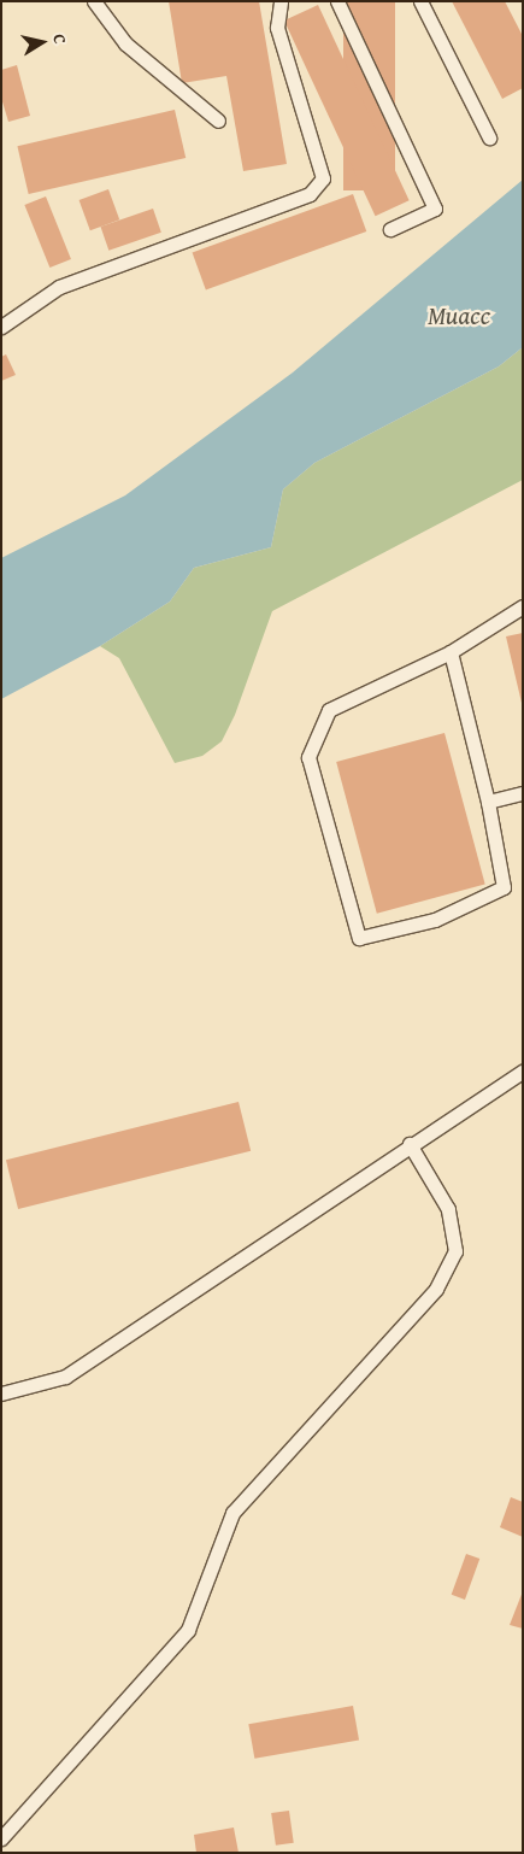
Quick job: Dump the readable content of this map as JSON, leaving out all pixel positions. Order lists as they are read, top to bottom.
{
  "water": ["Миасс"],
  "north": "right"
}
